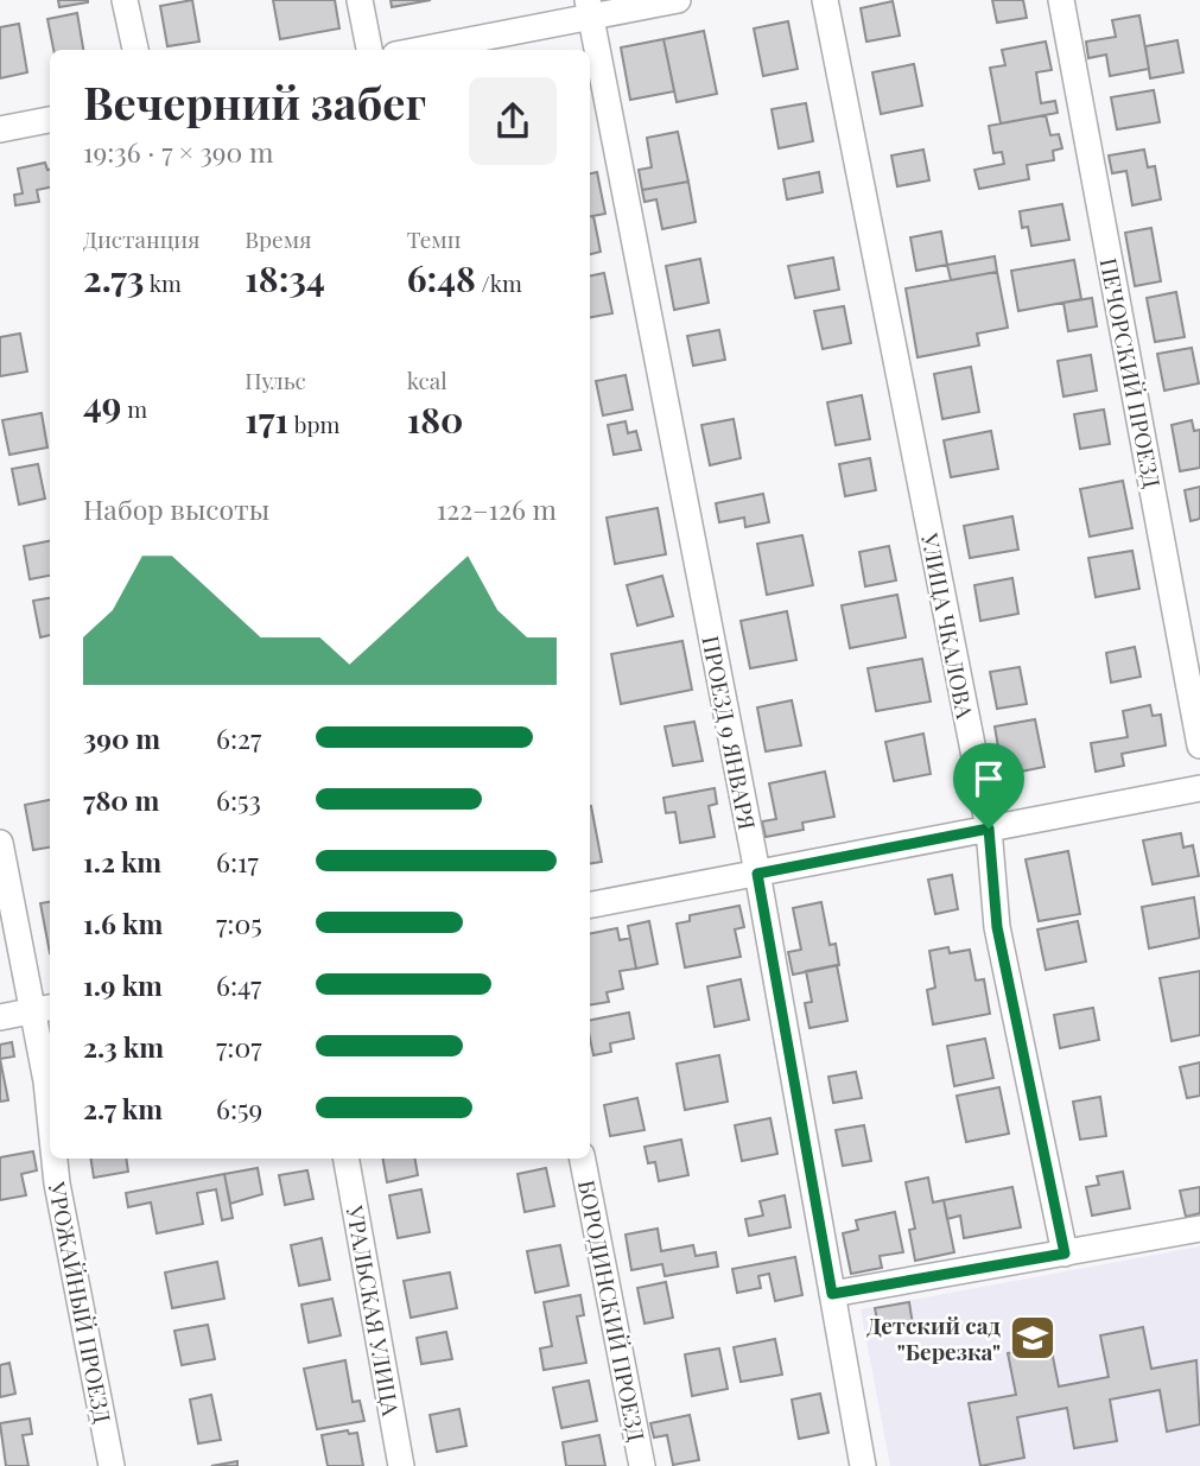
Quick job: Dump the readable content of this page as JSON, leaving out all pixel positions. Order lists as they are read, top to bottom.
{
  "streets": {
    "street": [
      "ПЕЧОРСКИЙ ПРОЕЗД",
      "УЛИЦА ЧКАЛОВА",
      "ПРОЕЗД 9 ЯНВАРЯ",
      "УРОЖАЙНЫЙ ПРОЕЗД",
      "УРАЛЬСКАЯ УЛИЦА",
      "БОРОДИНСКИЙ ПРОЕЗД"
    ]
  },
  "places": {
    "school or university": ["Детский сад \"Березка\""]
  },
  "page": {
    "heading": ["Вечерний забег", "19:36 · 7 × 390 m"],
    "stats": [
      ["Дистанция", "2.73 km"],
      ["Время", "18:34"],
      ["Темп", "6:48 /km"],
      ["49 m"],
      ["Пульс", "171 bpm"],
      ["kcal", "180"]
    ],
    "chart": ["Набор высоты", "122–126 m"],
    "list": [
      {
        "name": "390 m",
        "note": "6:27"
      },
      {
        "name": "780 m",
        "note": "6:53"
      },
      {
        "name": "1.2 km",
        "note": "6:17"
      },
      {
        "name": "1.6 km",
        "note": "7:05"
      },
      {
        "name": "1.9 km",
        "note": "6:47"
      },
      {
        "name": "2.3 km",
        "note": "7:07"
      },
      {
        "name": "2.7 km",
        "note": "6:59"
      }
    ]
  }
}
